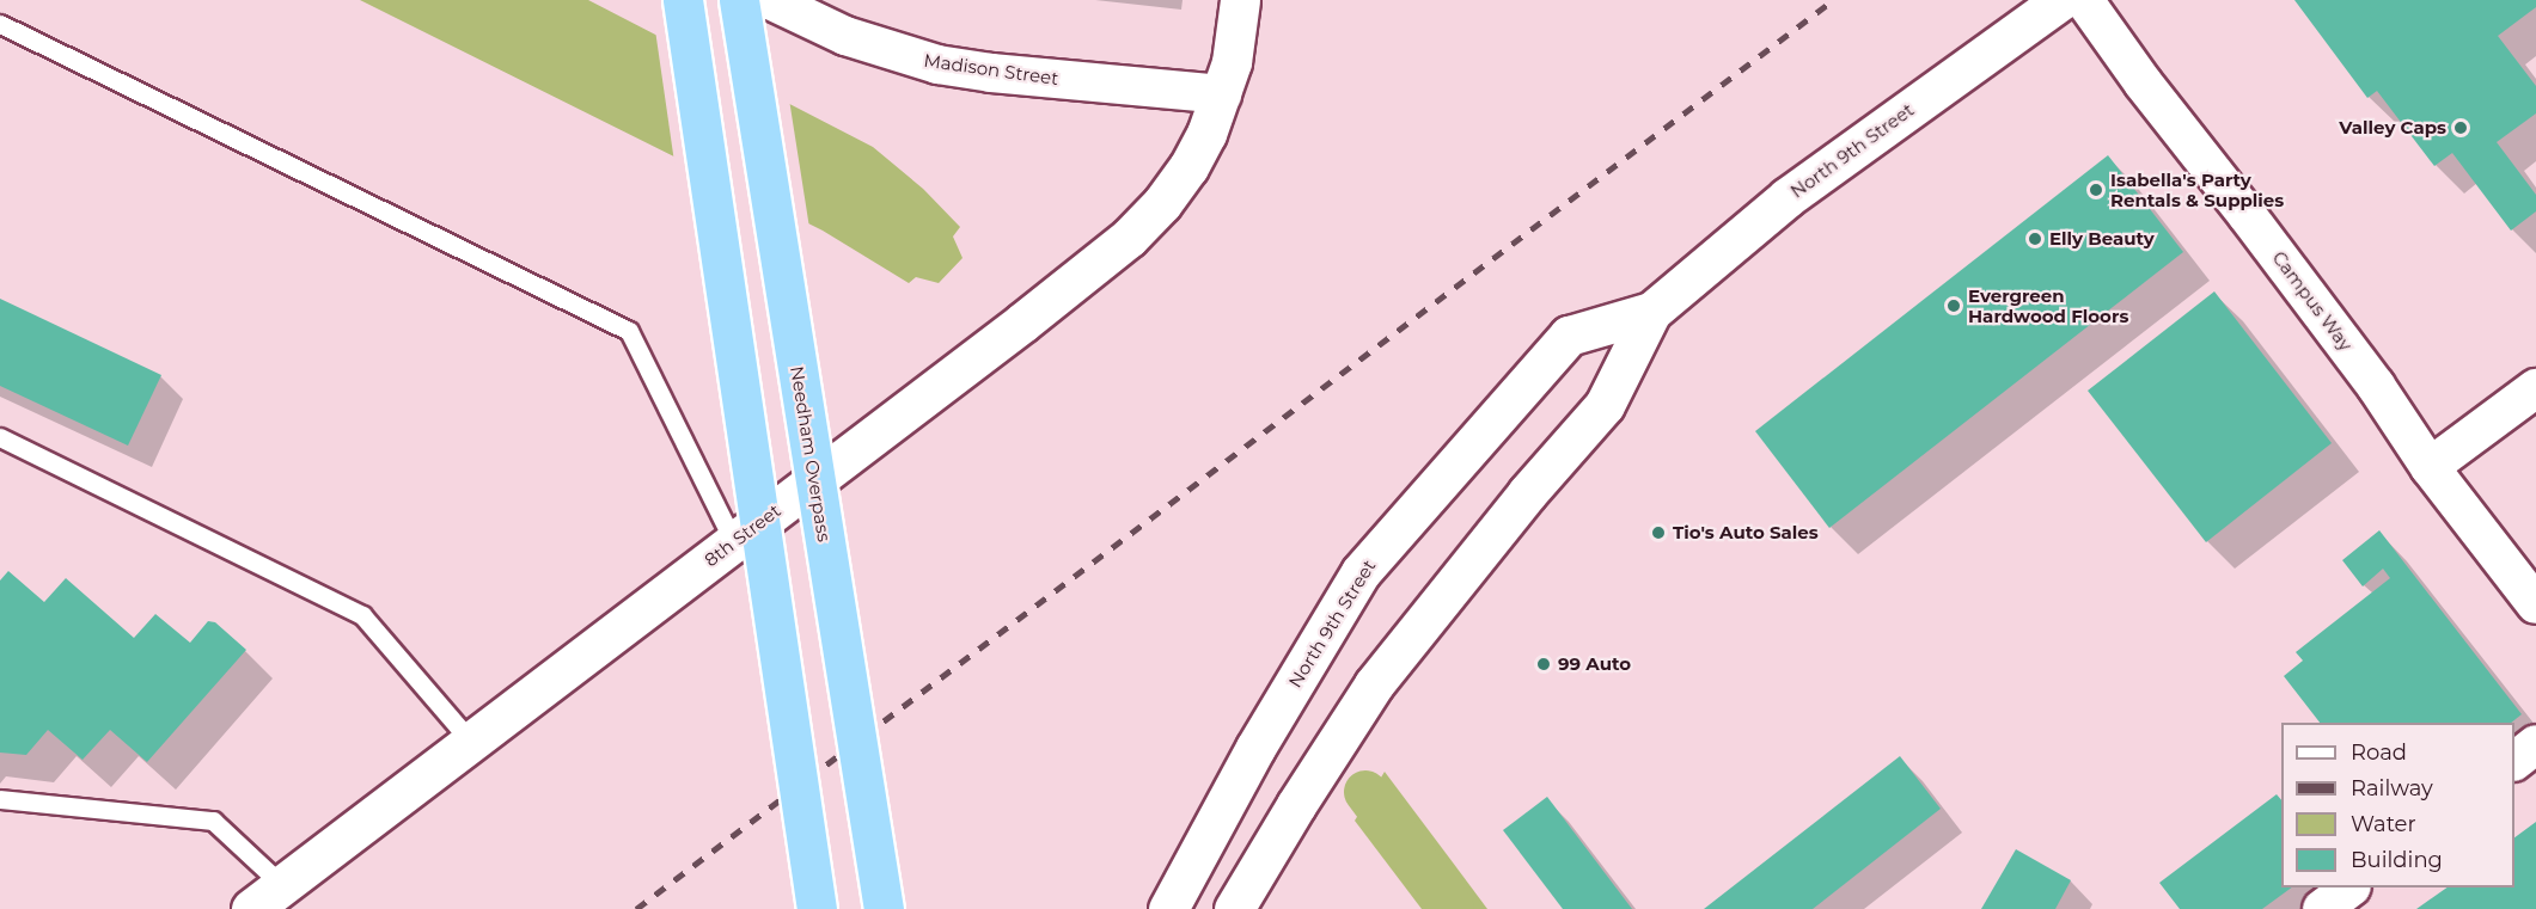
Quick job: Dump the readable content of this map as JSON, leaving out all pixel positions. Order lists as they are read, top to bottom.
{
  "streets": {
    "main road": ["North 9th Street", "Needham Overpass", "8th Street"],
    "street": ["Madison Street", "Campus Way"]
  },
  "crossings": [
    ["Madison Street", "8th Street"]
  ],
  "places": [
    "Valley Caps",
    "Isabella's Party Rentals & Supplies",
    "Elly Beauty",
    "Evergreen Hardwood Floors",
    "Tio's Auto Sales",
    "99 Auto"
  ],
  "legend": [
    "Road",
    "Railway",
    "Water",
    "Building"
  ]
}
